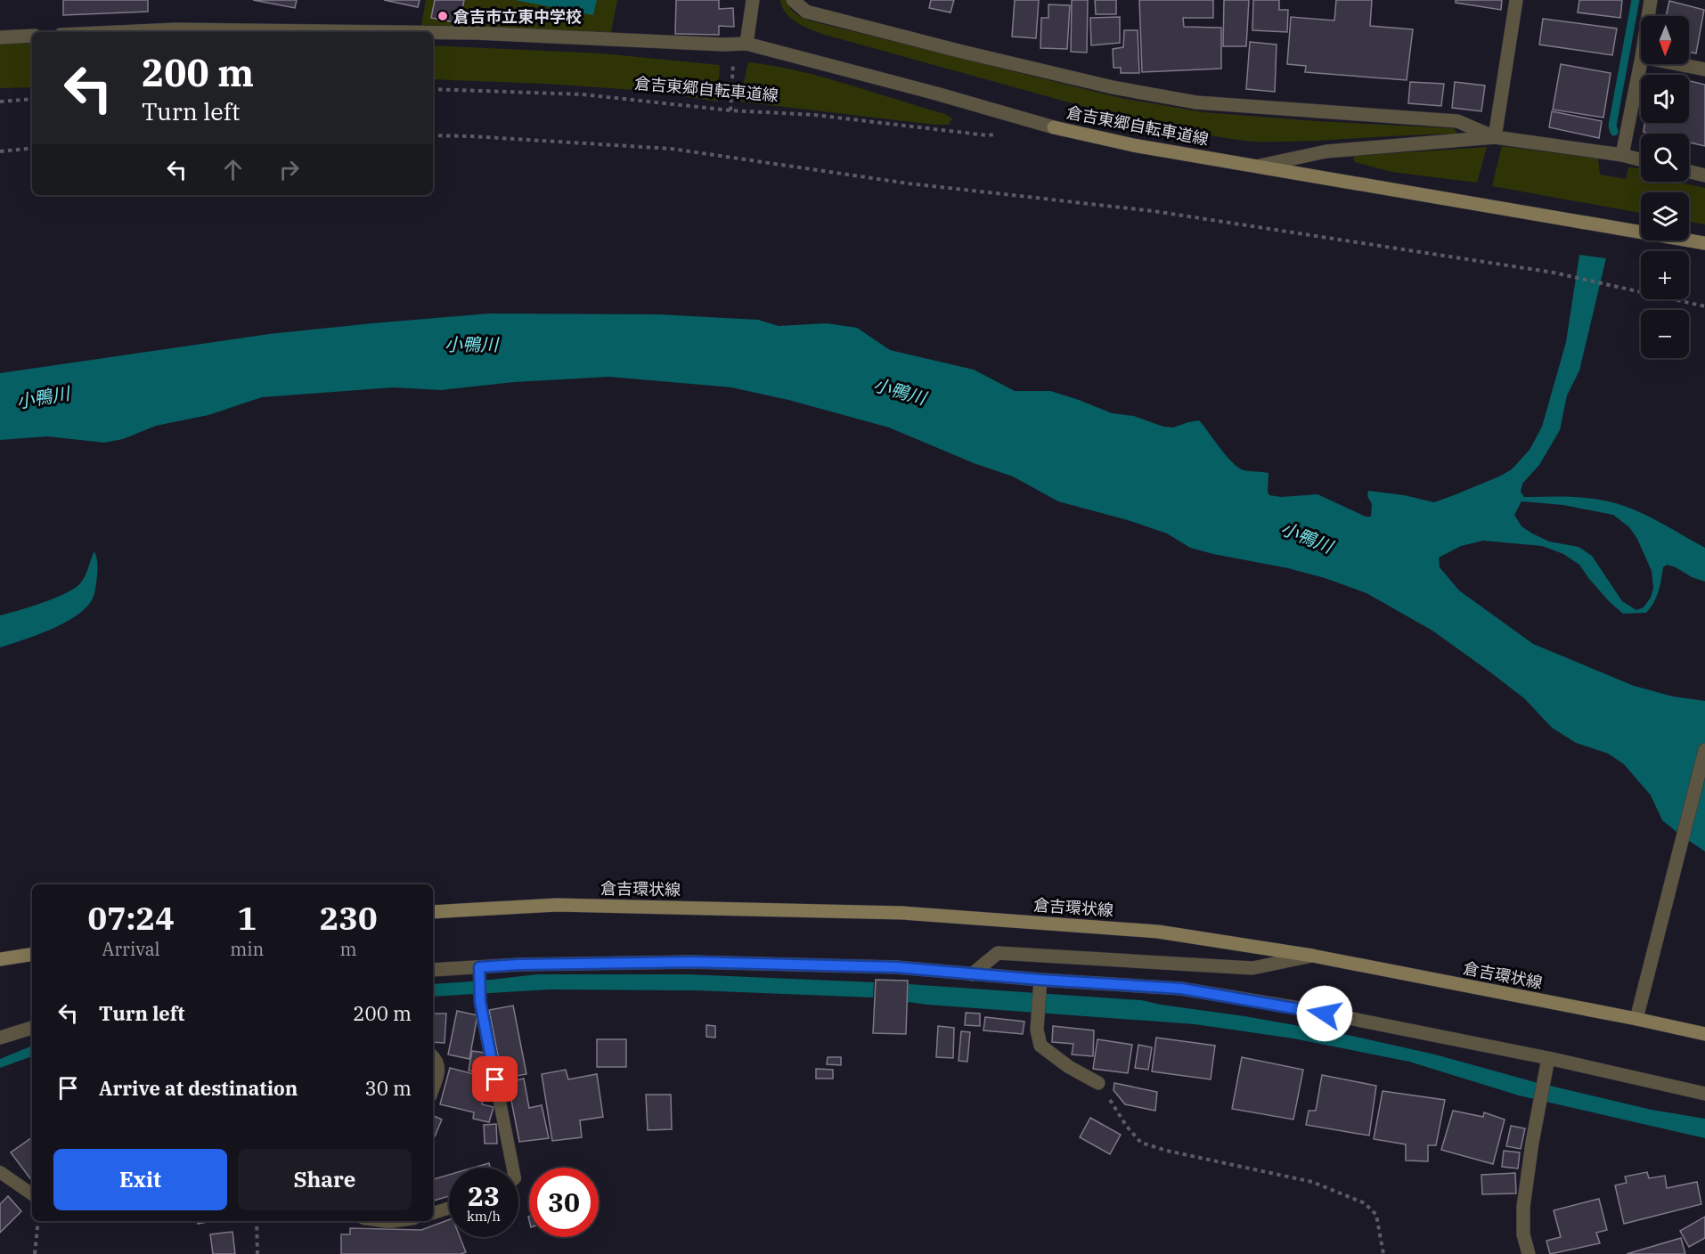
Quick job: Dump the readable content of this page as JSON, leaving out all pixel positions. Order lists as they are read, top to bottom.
{
  "streets": {
    "main road": ["倉吉東郷自転車道線", "倉吉環状線"]
  },
  "water": ["小鴨川"],
  "places": ["倉吉市立東中学校"],
  "north": "bottom",
  "page": {
    "map_buttons": ["+", "−"],
    "turn": ["200 m", "Turn left"],
    "eta": [
      "07:24",
      "Arrival",
      "1",
      "min",
      "230",
      "m"
    ],
    "list": [
      {
        "name": "Turn left",
        "value": "200 m"
      },
      {
        "name": "Arrive at destination",
        "value": "30 m"
      }
    ],
    "buttons": ["Exit", "Share"],
    "speed": "23 km/h",
    "limit": "30"
  }
}
